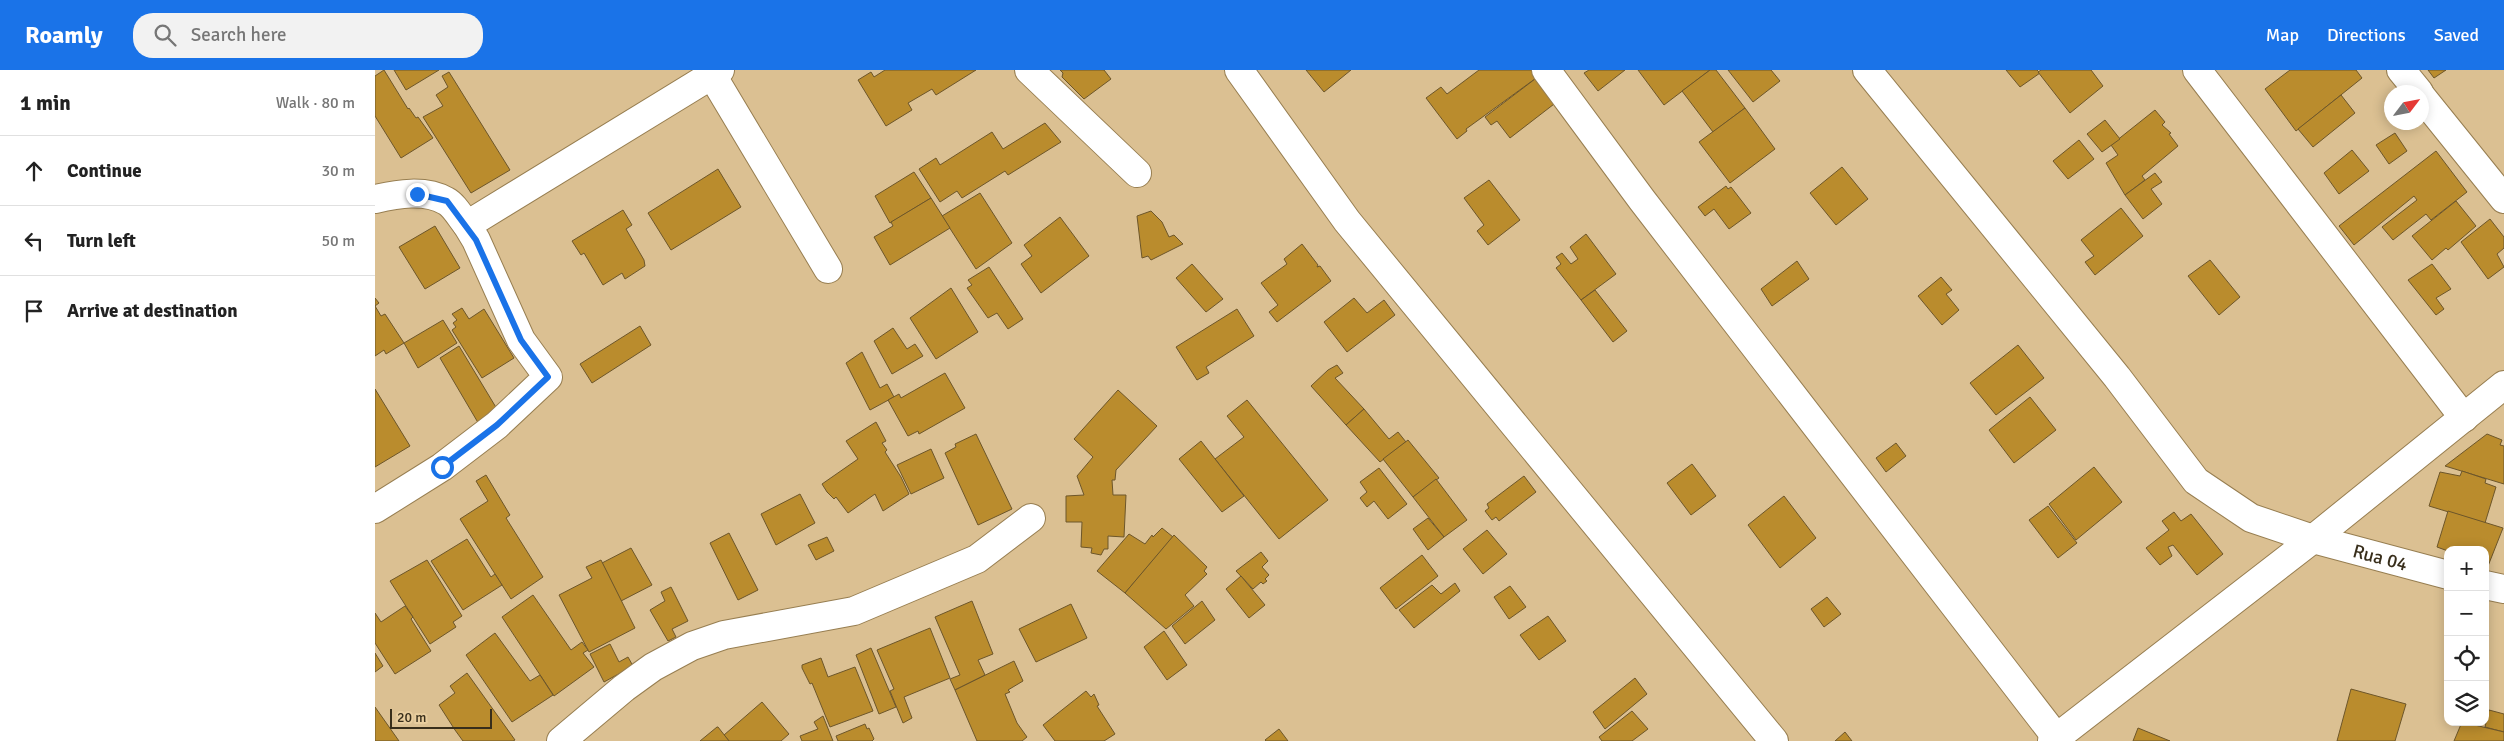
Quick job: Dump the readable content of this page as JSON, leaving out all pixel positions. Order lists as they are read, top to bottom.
{
  "streets": {
    "street": ["Rua 04"]
  },
  "scale_bar": "20 m",
  "north": "top right",
  "page": {
    "header": "Roamly",
    "search": "Search here",
    "nav": ["Map", "Directions", "Saved"],
    "heading": ["1 min", "Walk · 80 m"],
    "list": [
      ["Continue", "30 m"],
      ["Turn left", "50 m"],
      "Arrive at destination"
    ],
    "map_buttons": ["+", "−"],
    "scale": "20 m"
  }
}
